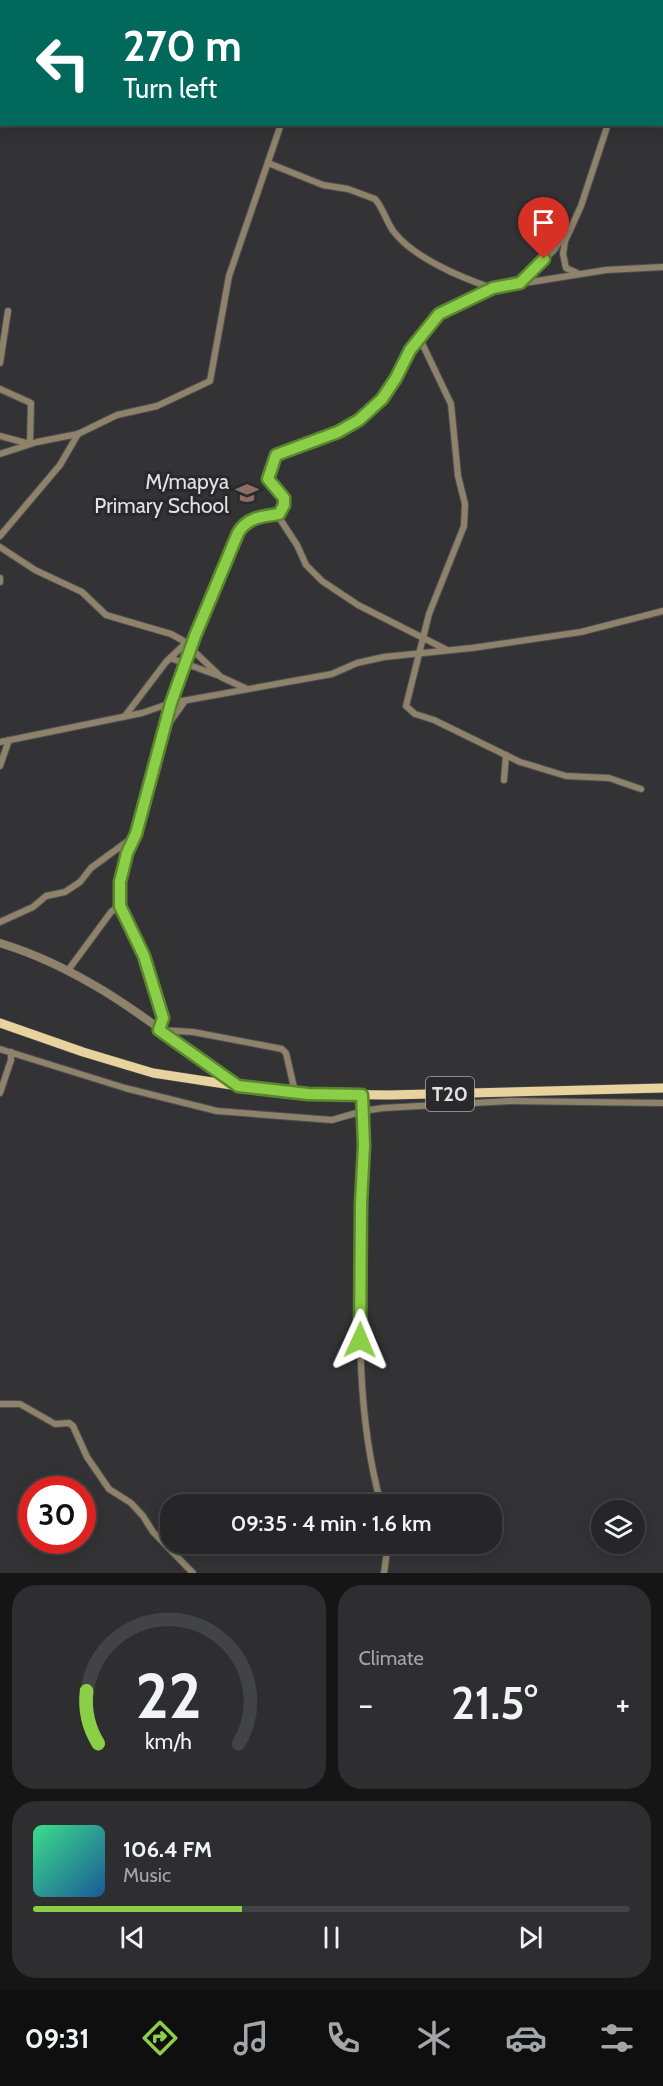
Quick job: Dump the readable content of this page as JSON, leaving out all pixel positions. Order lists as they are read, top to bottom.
{
  "streets": {
    "main road": ["T20"]
  },
  "places": {
    "school or university": ["M/mapya Primary School"]
  },
  "page": {
    "turn": ["270 m", "Turn left"],
    "limit": "30",
    "trip": "09:35 · 4 min · 1.6 km",
    "tile": "Climate",
    "heat": ["−", "21.5°", "+"],
    "song": ["106.4 FM", "Music"],
    "tabs": "09:31",
    "gauge": ["22", "km/h"]
  }
}
